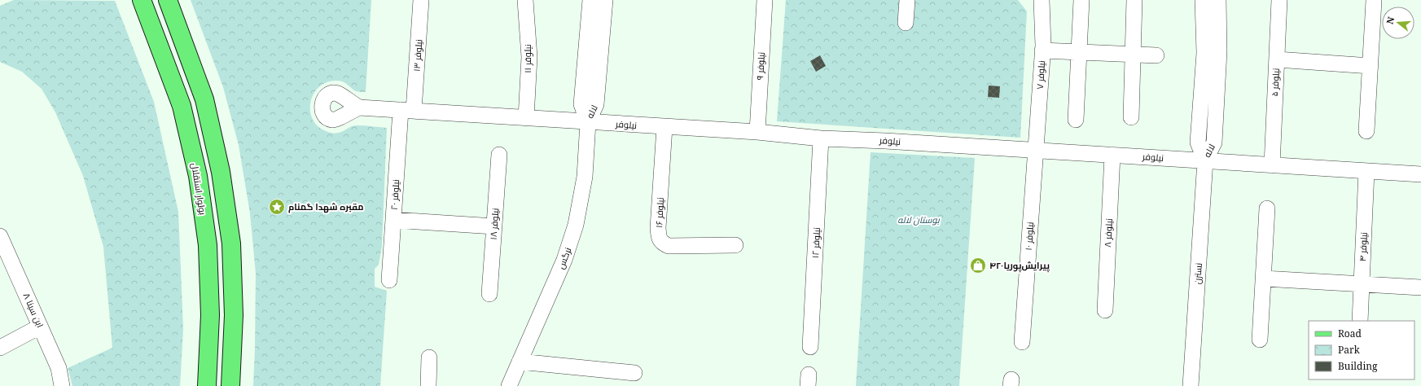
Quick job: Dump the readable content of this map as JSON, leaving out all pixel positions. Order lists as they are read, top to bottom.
{
  "streets": {
    "main road": ["بولوار استقلال"],
    "street": [
      "نیلوفر ۱۳",
      "نیلوفر ۱۱",
      "نیلوفر ۹",
      "نیلوفر ۷",
      "نیلوفر ۵",
      "لاله",
      "نیلوفر",
      "نیلوفر ۲۰",
      "نیلوفر ۱۶",
      "نیلوفر ۱۸",
      "نیلوفر ۸",
      "نیلوفر ۱۰",
      "نیلوفر ۱۲",
      "نیلوفر ۴",
      "نرگس",
      "نسترن",
      "ابن سینا ۸"
    ]
  },
  "crossings": [
    ["نیلوفر ۱۳", "نیلوفر"],
    ["نیلوفر ۱۳", "نیلوفر ۲۰"],
    ["نیلوفر ۱۱", "نیلوفر"],
    ["نیلوفر ۹", "نیلوفر"],
    ["نیلوفر ۷", "نیلوفر"],
    ["نیلوفر ۷", "نیلوفر ۱۰"],
    ["نیلوفر ۵", "نیلوفر"],
    ["لاله", "نیلوفر"],
    ["لاله", "نرگس"],
    ["لاله", "نسترن"],
    ["نیلوفر", "نیلوفر ۲۰"],
    ["نیلوفر", "نیلوفر ۱۶"],
    ["نیلوفر", "نیلوفر ۸"],
    ["نیلوفر", "نیلوفر ۱۰"],
    ["نیلوفر", "نیلوفر ۱۲"],
    ["نیلوفر", "نیلوفر ۴"],
    ["نیلوفر", "نرگس"],
    ["نیلوفر", "نسترن"]
  ],
  "parks": ["بوستان لاله"],
  "places": {
    "place": ["مقبره شهدا گمنام"],
    "shop": ["پیرایش‌پوریا۴۲۰"]
  },
  "legend": ["Road", "Park", "Building"],
  "north": "left"
}
